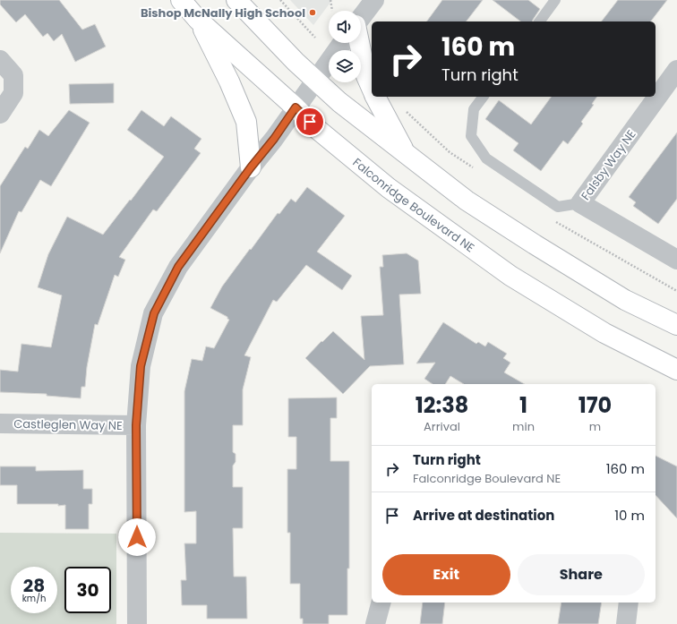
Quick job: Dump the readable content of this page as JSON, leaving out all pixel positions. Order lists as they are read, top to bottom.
{
  "streets": {
    "main road": ["Falconridge Boulevard NE"],
    "street": ["Falsby Way NE", "Castleglen Way NE"]
  },
  "places": ["Bishop McNally High School"],
  "page": {
    "turn": ["160 m", "Turn right"],
    "eta": [
      "12:38",
      "Arrival",
      "1",
      "min",
      "170",
      "m"
    ],
    "list": [
      {
        "name": "Turn right",
        "note": "Falconridge Boulevard NE",
        "value": "160 m"
      },
      {
        "name": "Arrive at destination",
        "value": "10 m"
      }
    ],
    "buttons": ["Exit", "Share"],
    "speed": "28 km/h",
    "limit": "30"
  }
}
